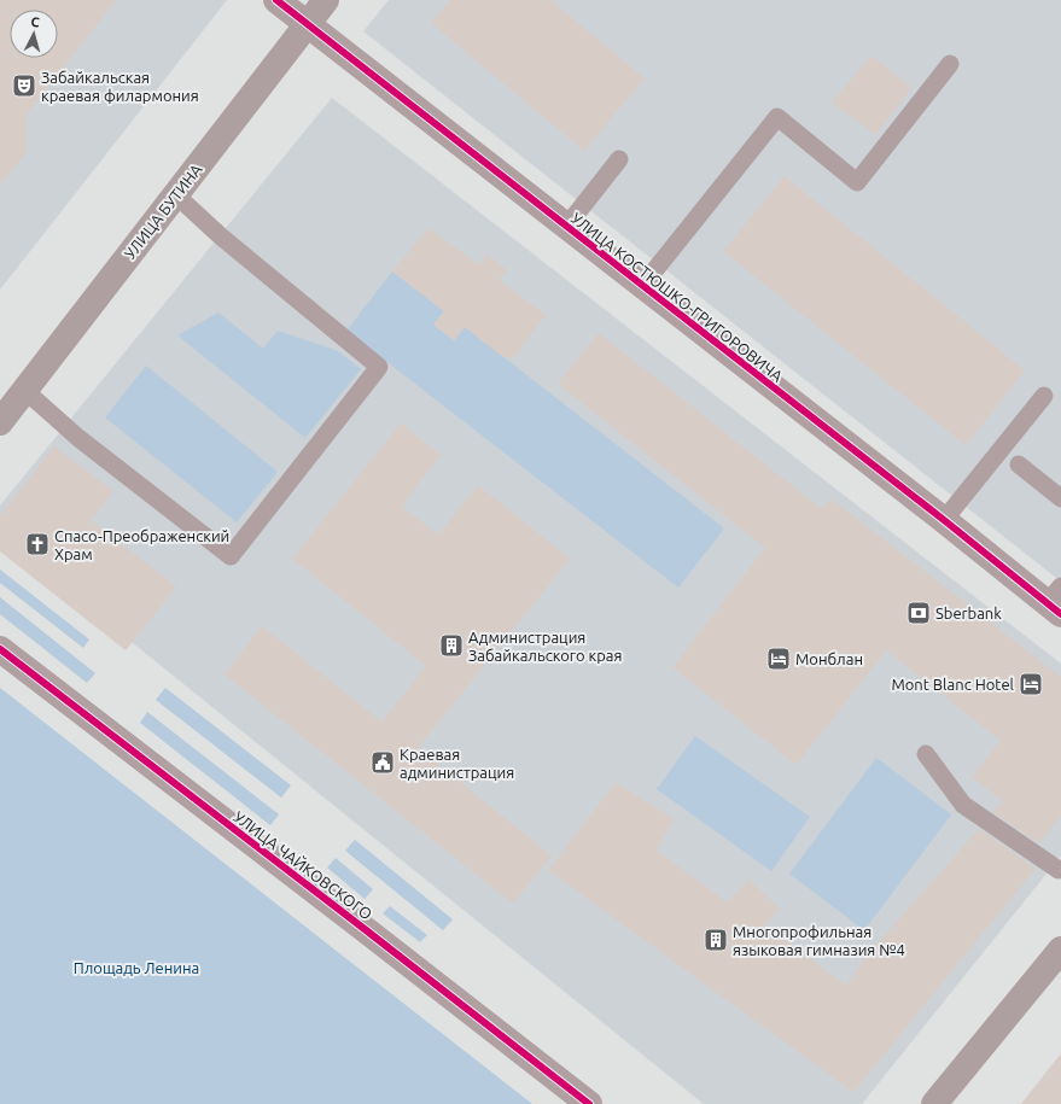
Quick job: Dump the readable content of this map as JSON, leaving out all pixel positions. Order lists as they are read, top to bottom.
{
  "streets": {
    "main road": ["УЛИЦА БУТИНА"],
    "street": ["УЛИЦА КОСТЮШКО-ГРИГОРОВИЧА", "УЛИЦА ЧАЙКОВСКОГО"]
  },
  "crossings": [
    ["УЛИЦА БУТИНА", "УЛИЦА КОСТЮШКО-ГРИГОРОВИЧА"]
  ],
  "parks": ["Площадь Ленина"],
  "places": {
    "theatre": ["Забайкальская краевая филармония"],
    "church": ["Спасо-Преображенский Храм"],
    "bank": ["Sberbank"],
    "building": ["Администрация Забайкальского края", "Многопрофильная языковая гимназия №4"],
    "hotel": ["Монблан", "Mont Blanc Hotel"],
    "public building": ["Краевая администрация"]
  },
  "north": "top"
}
